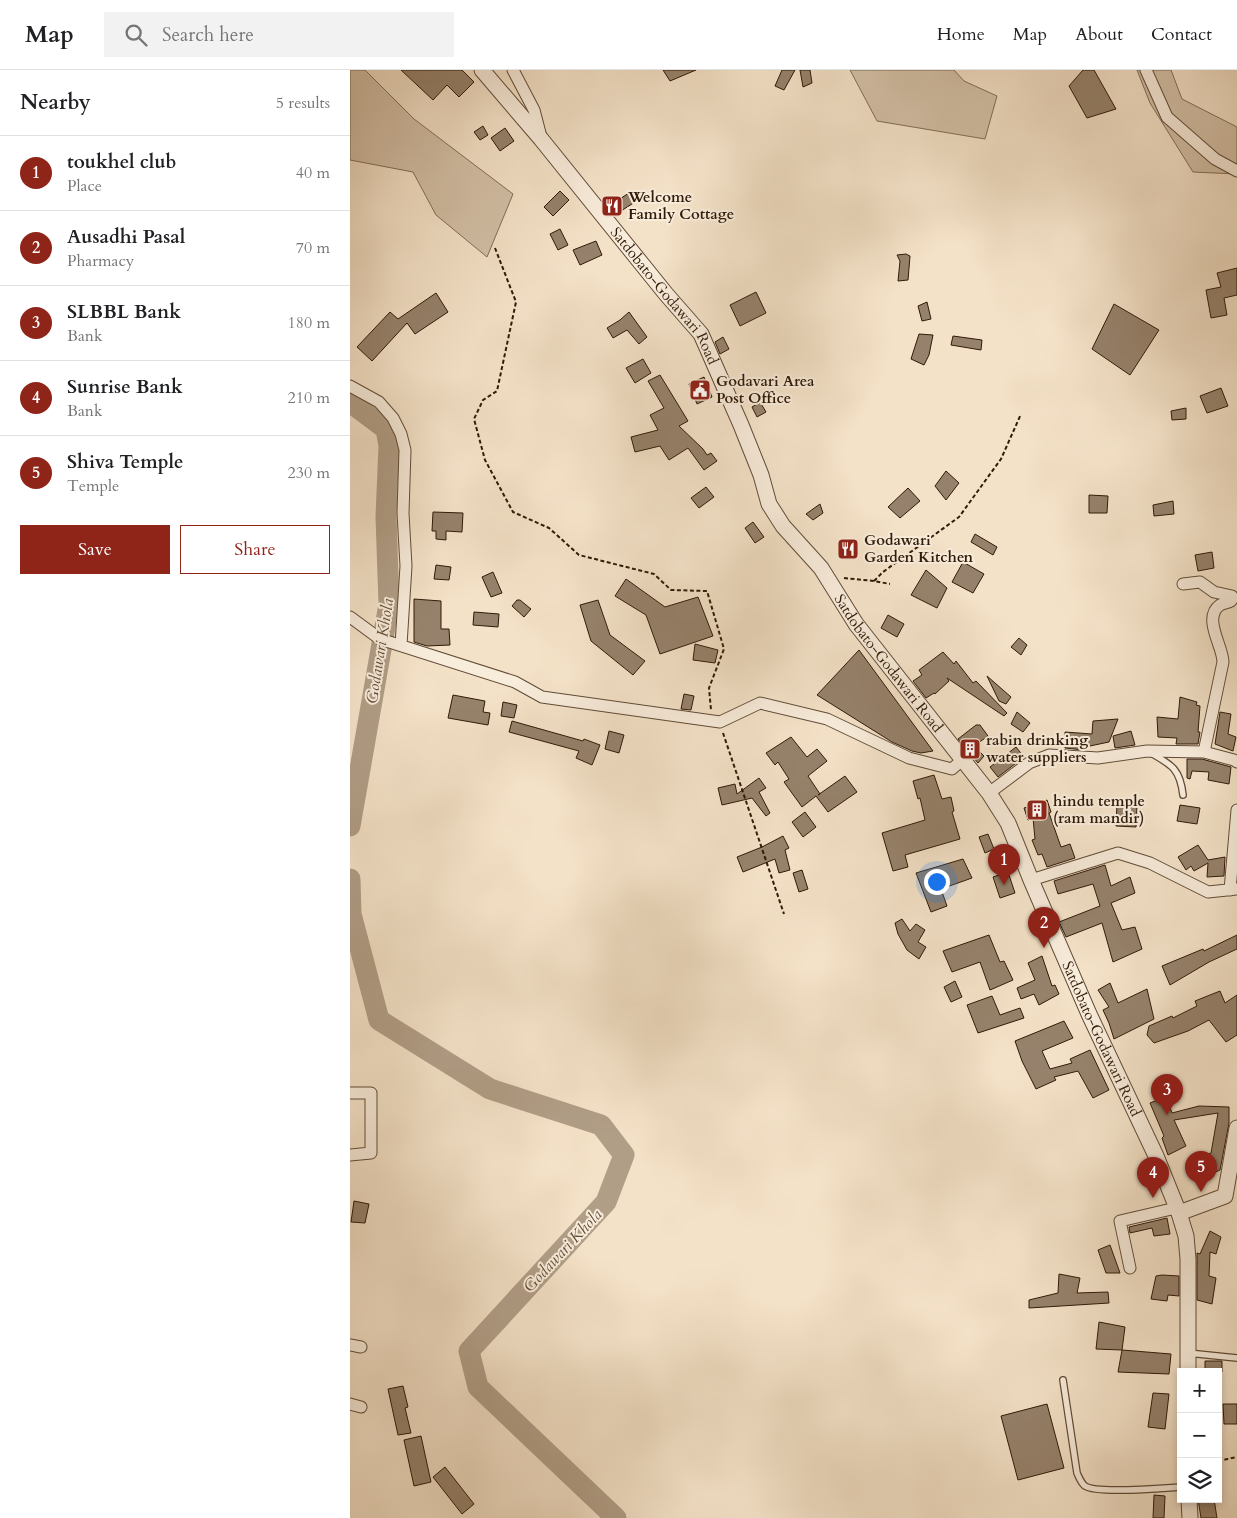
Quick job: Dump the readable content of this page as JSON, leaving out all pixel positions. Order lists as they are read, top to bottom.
{
  "streets": {
    "street": ["Satdobato-Godawari Road"]
  },
  "water": ["Godawari Khola"],
  "places": {
    "restaurant": ["Welcome Family Cottage", "Godawari Garden Kitchen"],
    "public building": ["Godavari Area Post Office"],
    "building": ["rabin drinking water suppliers", "hindu temple (ram mandir)"]
  },
  "page": {
    "header": "Map",
    "search": "Search here",
    "nav": [
      "Home",
      "Map",
      "About",
      "Contact"
    ],
    "heading": ["Nearby", "5 results"],
    "list": [
      {
        "mark": "1",
        "name": "toukhel club",
        "note": "Place",
        "value": "40 m"
      },
      {
        "mark": "2",
        "name": "Ausadhi Pasal",
        "note": "Pharmacy",
        "value": "70 m"
      },
      {
        "mark": "3",
        "name": "SLBBL Bank",
        "note": "Bank",
        "value": "180 m"
      },
      {
        "mark": "4",
        "name": "Sunrise Bank",
        "note": "Bank",
        "value": "210 m"
      },
      {
        "mark": "5",
        "name": "Shiva Temple",
        "note": "Temple",
        "value": "230 m"
      }
    ],
    "buttons": ["Save", "Share"],
    "pins": [
      "1",
      "2",
      "3",
      "5",
      "4"
    ],
    "map_buttons": ["+", "−"]
  }
}
